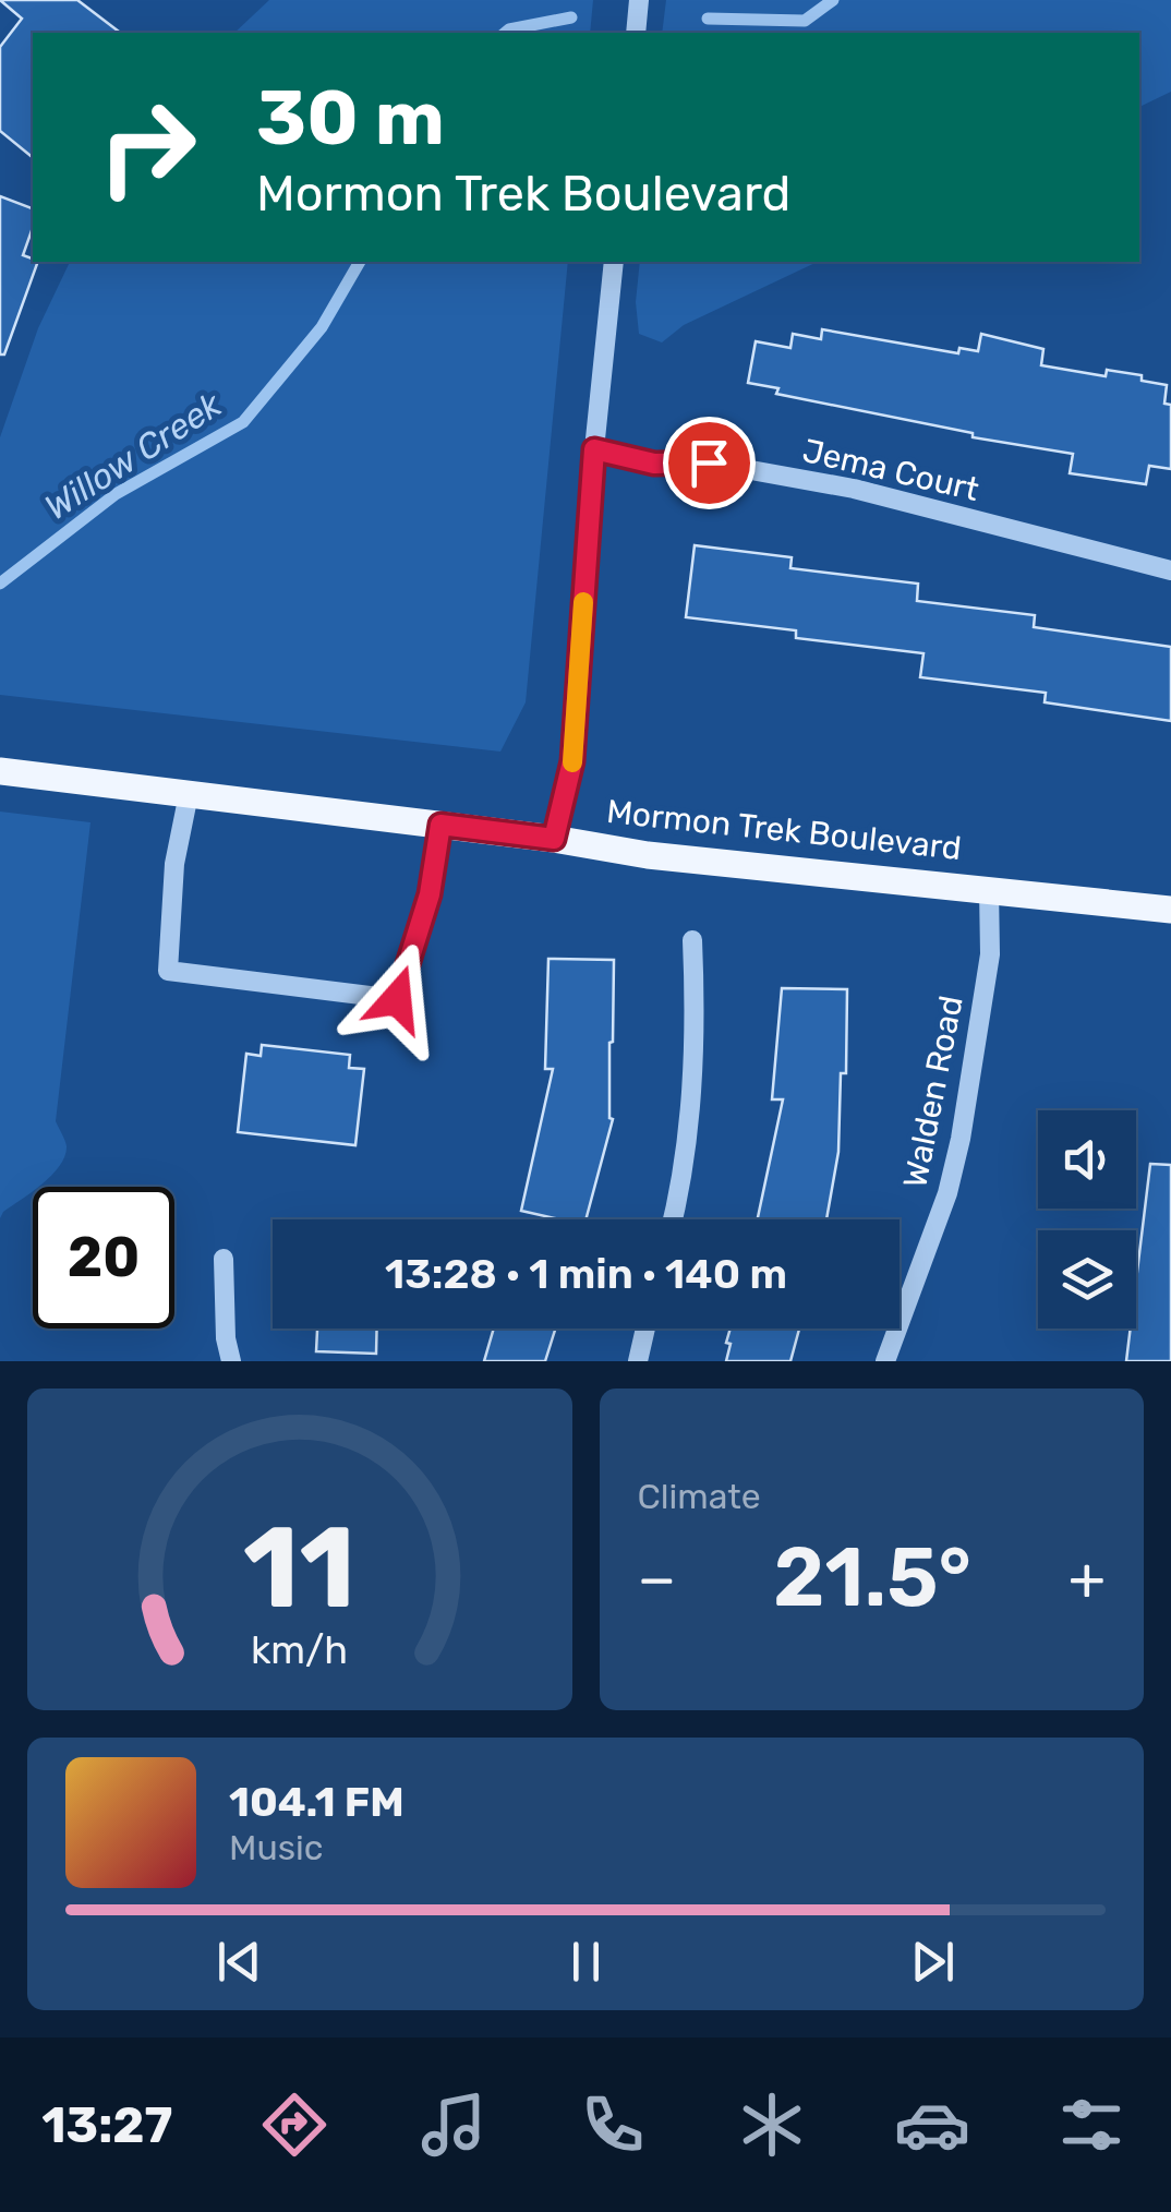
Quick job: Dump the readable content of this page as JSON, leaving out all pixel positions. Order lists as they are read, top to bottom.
{
  "streets": {
    "main road": ["Mormon Trek Boulevard"],
    "street": ["Jema Court", "Walden Road"]
  },
  "crossings": [
    ["Mormon Trek Boulevard", "Walden Road"]
  ],
  "water": ["Willow Creek"],
  "page": {
    "turn": ["30 m", "Mormon Trek Boulevard"],
    "limit": "20",
    "trip": "13:28 · 1 min · 140 m",
    "tile": "Climate",
    "heat": ["−", "21.5°", "+"],
    "song": ["104.1 FM", "Music"],
    "tabs": "13:27",
    "gauge": ["11", "km/h"]
  }
}
